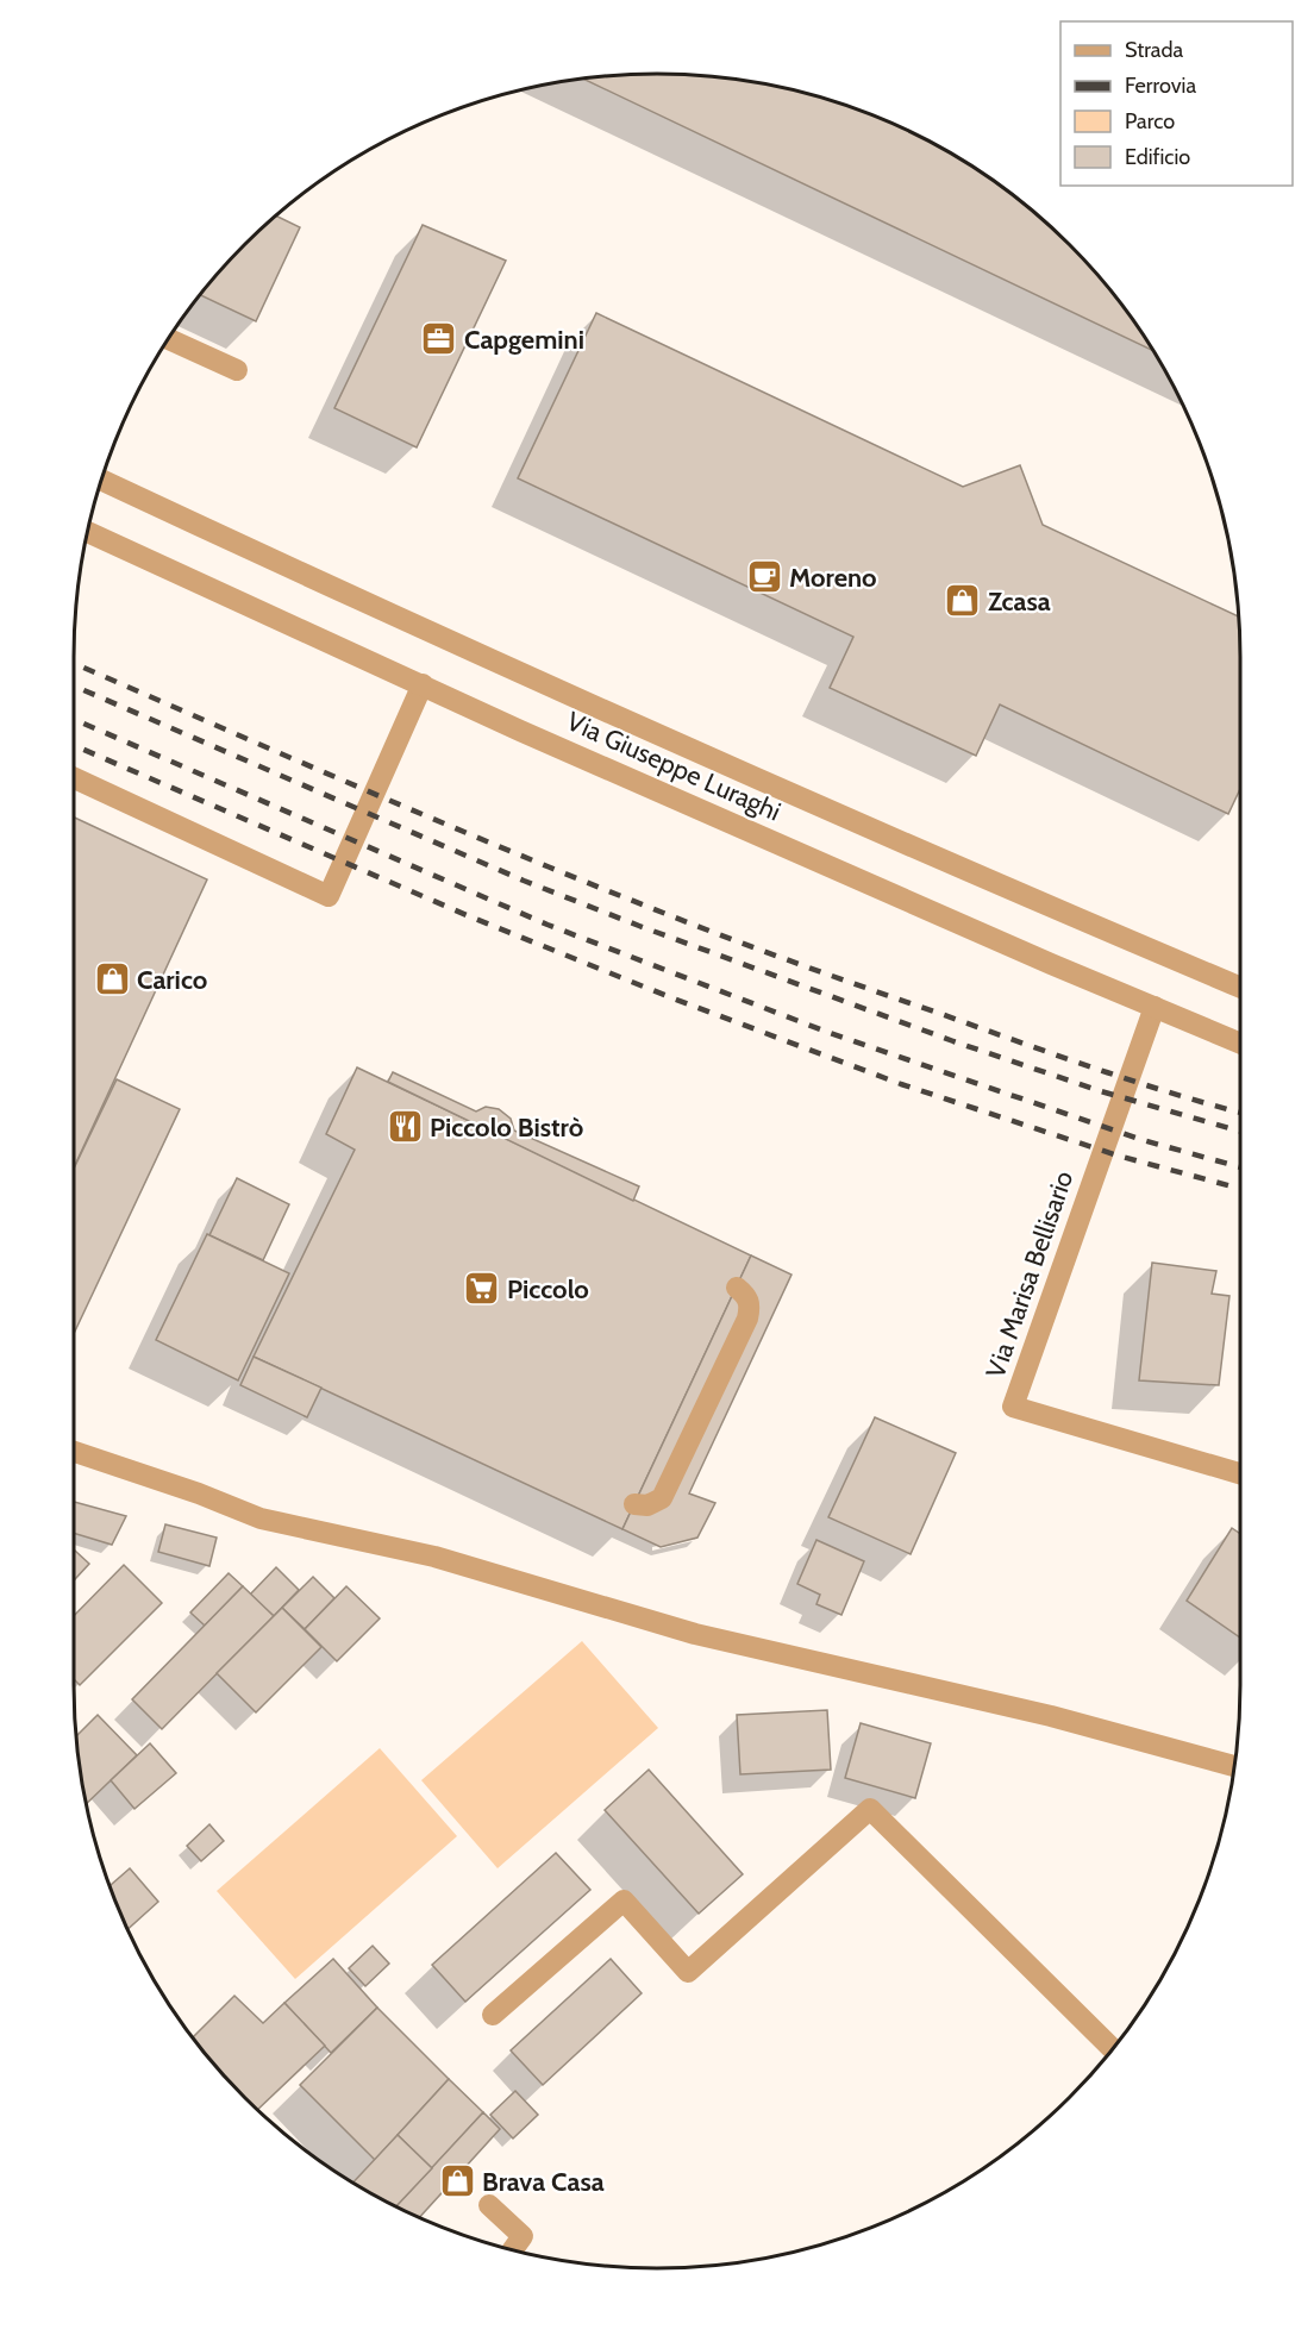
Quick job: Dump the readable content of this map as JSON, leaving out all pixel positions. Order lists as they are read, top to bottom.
{
  "streets": {
    "street": ["Via Giuseppe Luraghi", "Via Marisa Bellisario"]
  },
  "crossings": [
    ["Via Giuseppe Luraghi", "Via Marisa Bellisario"]
  ],
  "places": {
    "office": ["Capgemini"],
    "cafe": ["Moreno"],
    "shop": ["Zcasa", "Carico", "Brava Casa"],
    "restaurant": ["Piccolo Bistrò"],
    "supermarket": ["Piccolo"]
  },
  "legend": [
    "Strada",
    "Ferrovia",
    "Parco",
    "Edificio"
  ]
}
